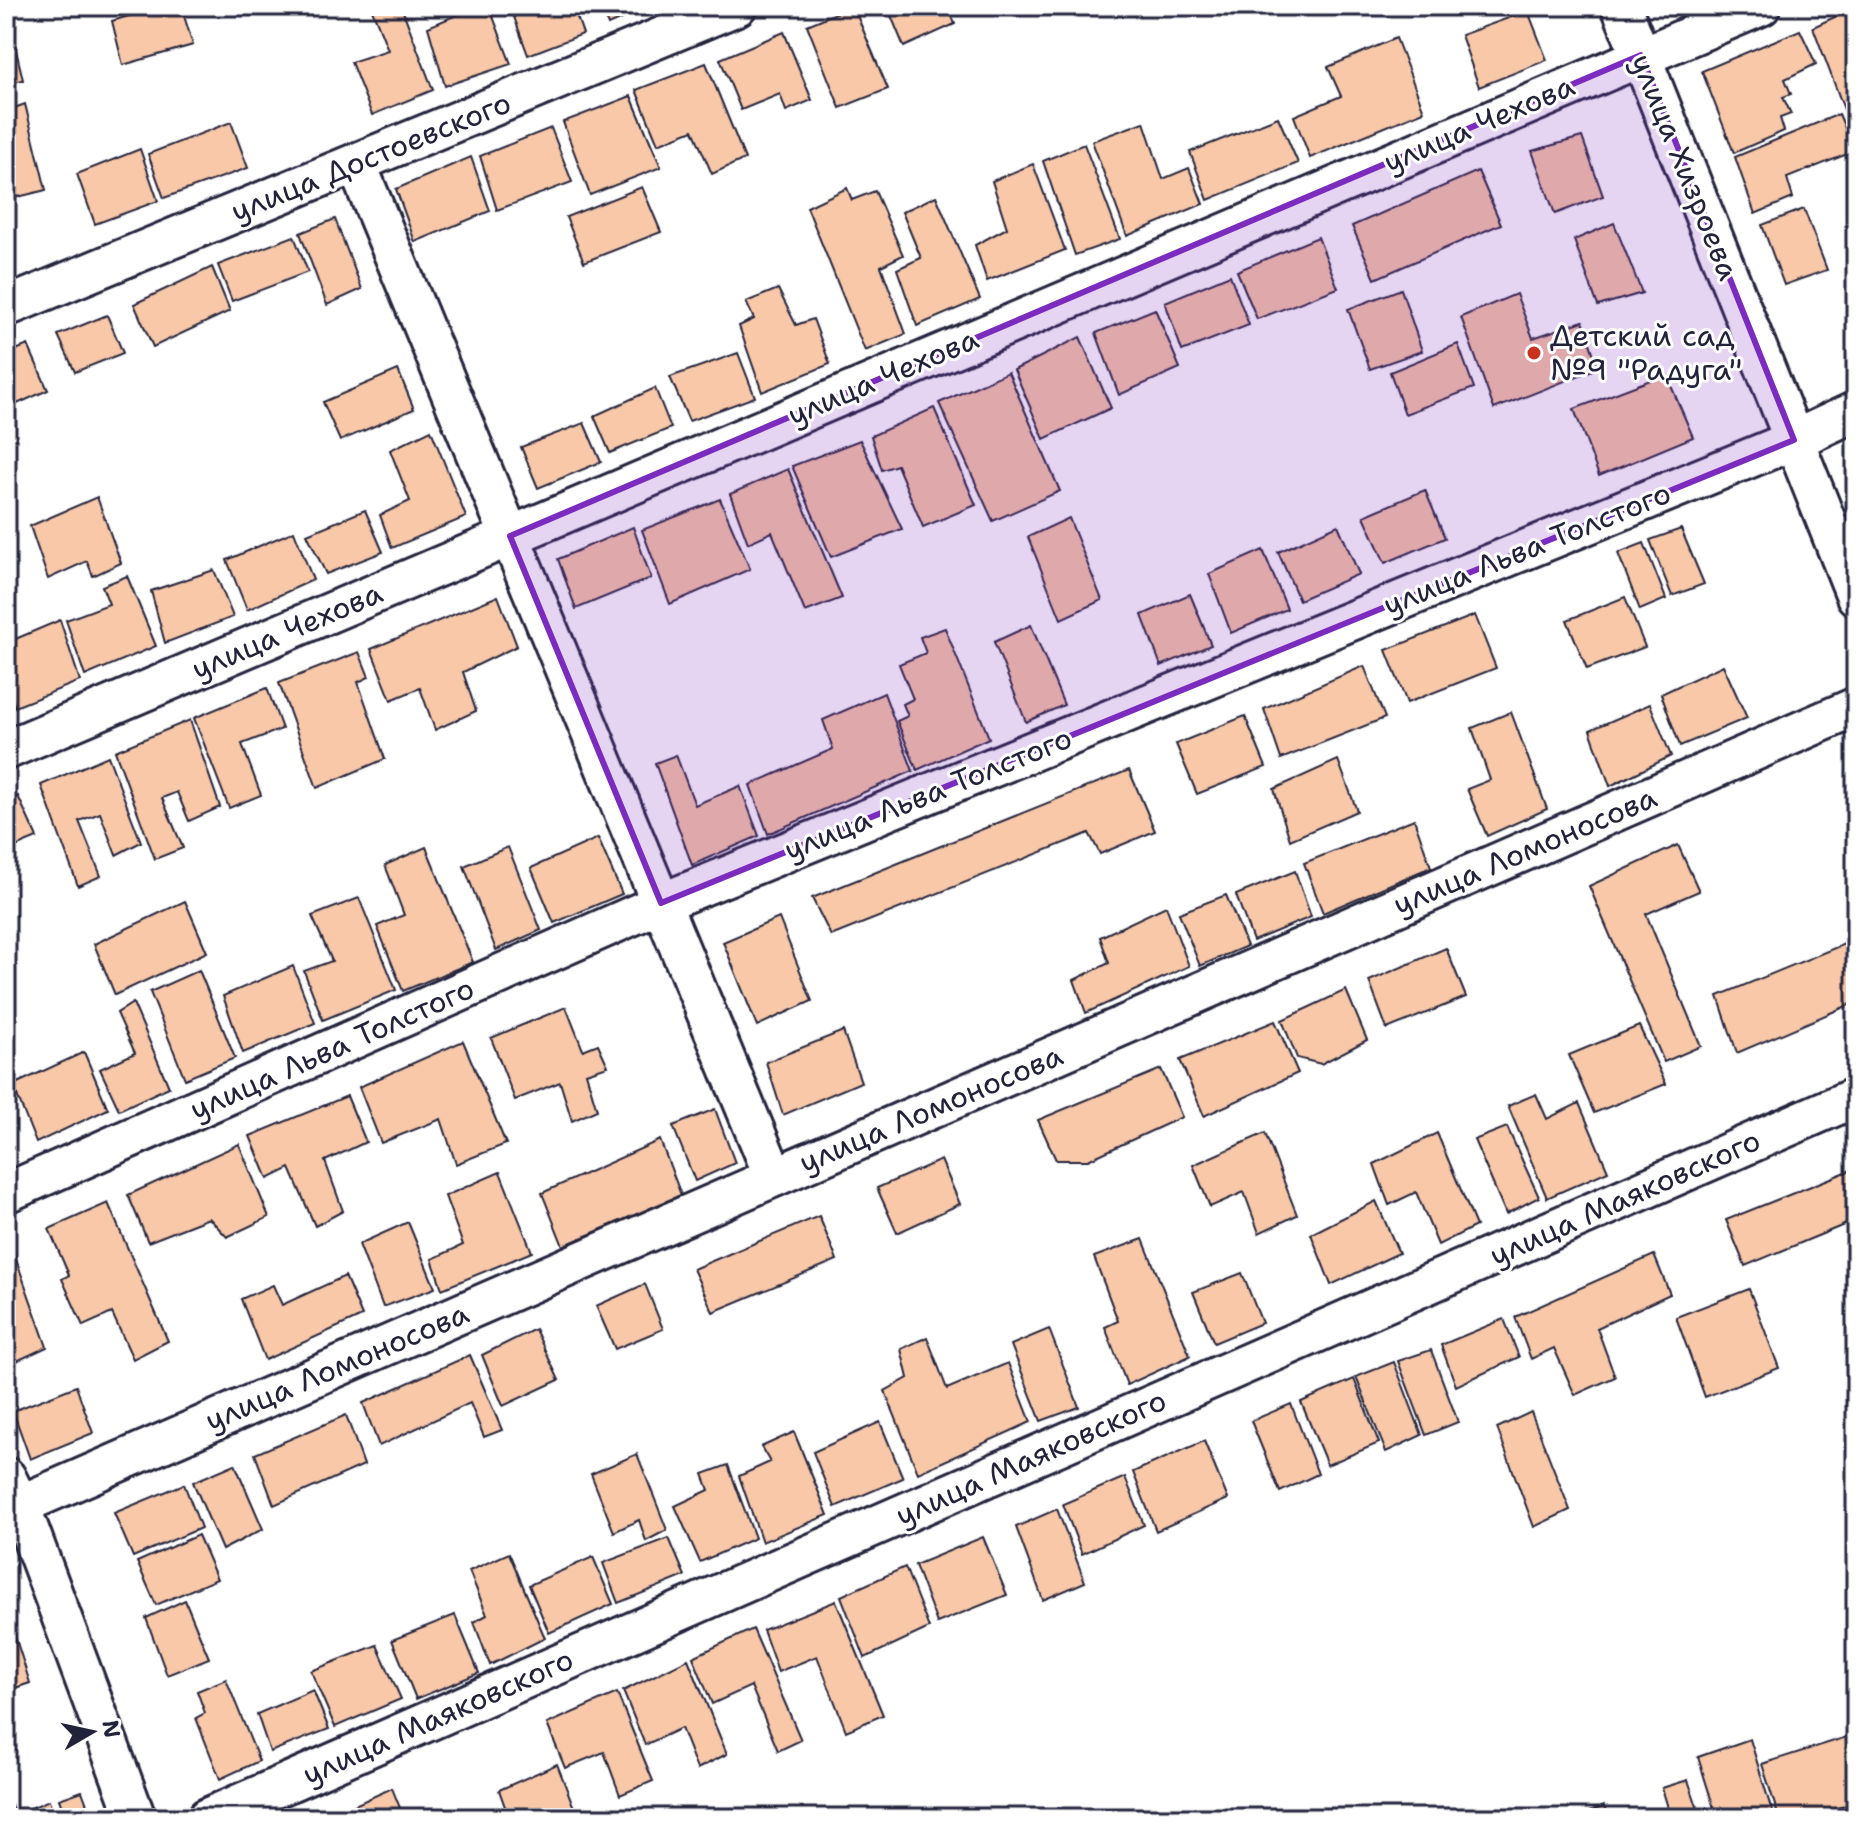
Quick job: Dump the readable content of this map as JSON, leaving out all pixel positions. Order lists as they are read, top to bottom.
{
  "streets": {
    "street": [
      "улица Чехова",
      "улица Достоевского",
      "улица Хизроева",
      "улица Льва Толстого",
      "улица Ломоносова",
      "улица Маяковского"
    ]
  },
  "crossings": [
    ["улица Чехова", "улица Хизроева"],
    ["улица Хизроева", "улица Льва Толстого"]
  ],
  "places": ["Детский сад №9 \"Радуга\""],
  "north": "right"
}
